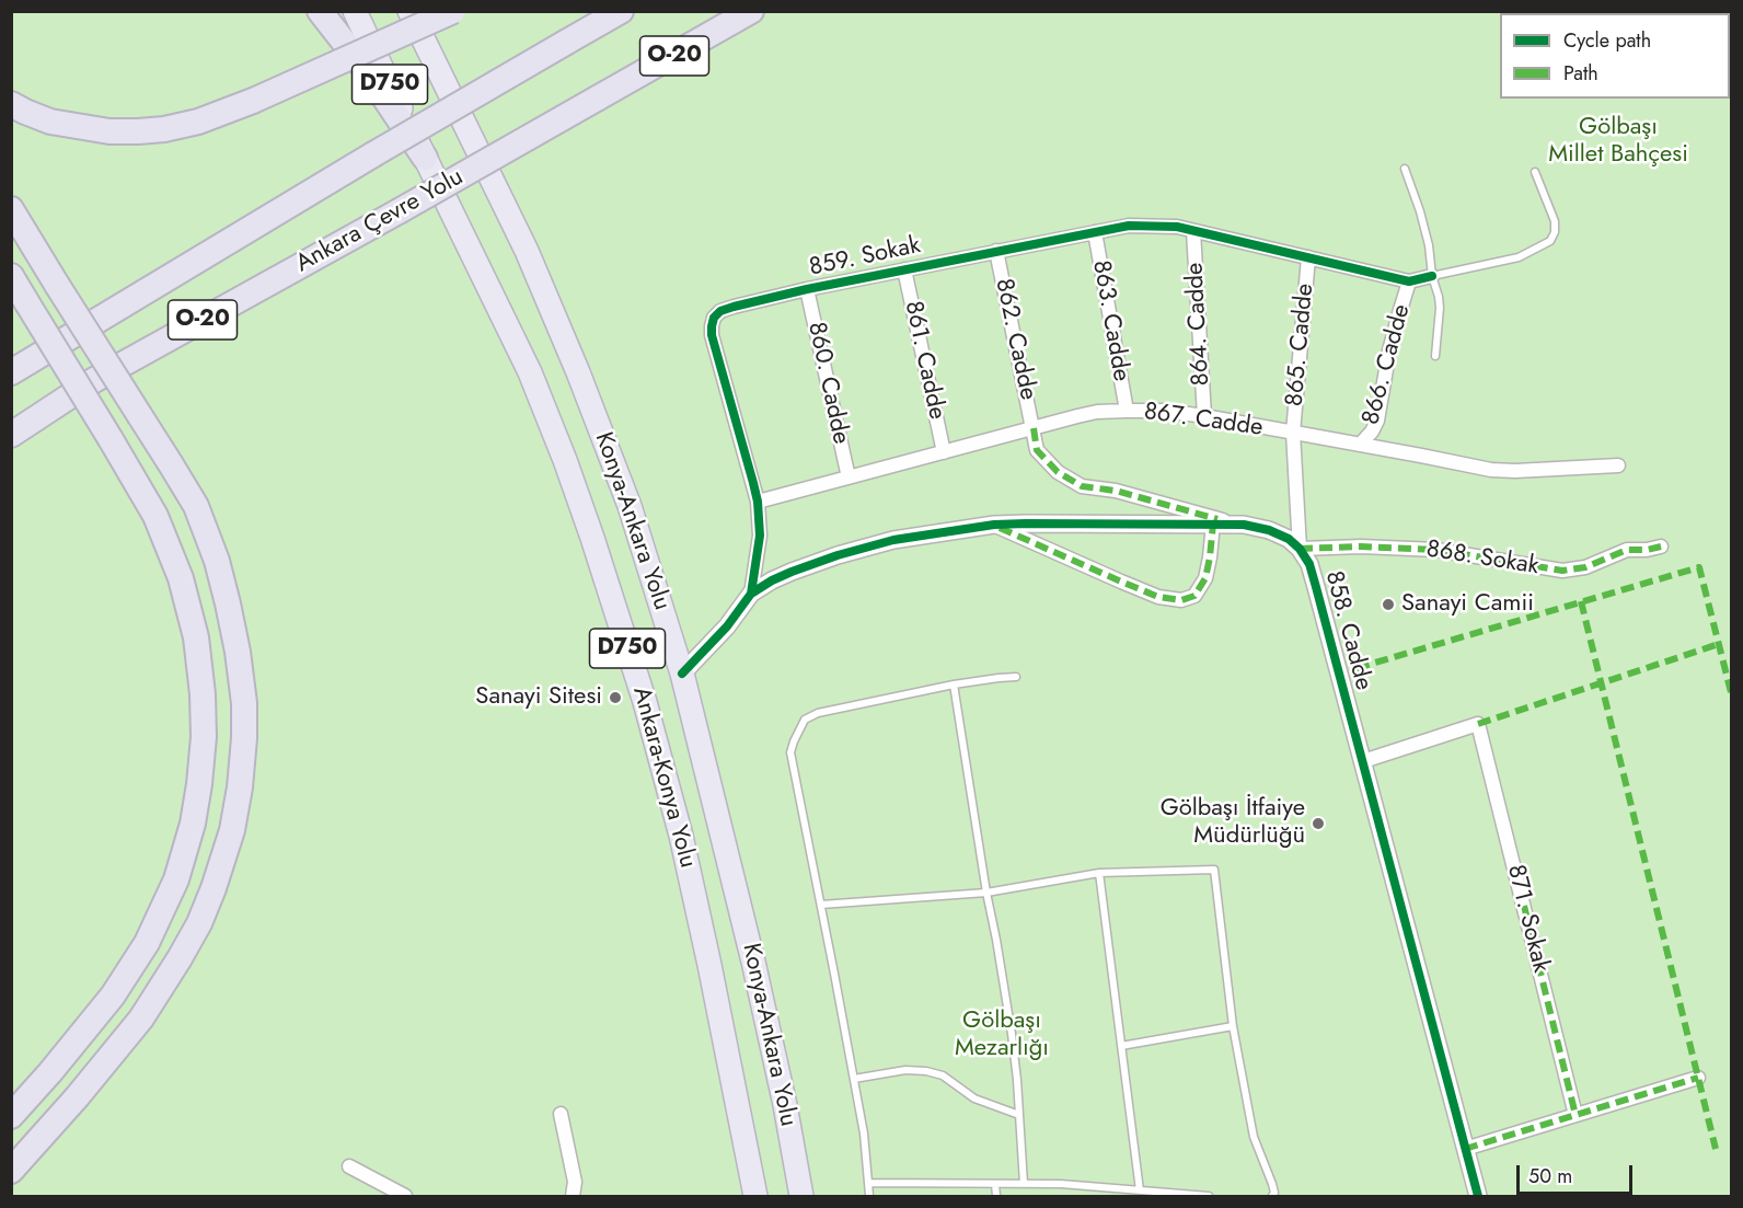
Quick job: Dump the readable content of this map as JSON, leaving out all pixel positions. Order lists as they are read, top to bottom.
{
  "streets": {
    "highway": [
      "O-20",
      "D750",
      "Ankara Çevre Yolu",
      "Konya-Ankara Yolu",
      "Ankara-Konya Yolu"
    ],
    "street": [
      "859. Sokak",
      "863. Cadde",
      "864. Cadde",
      "862. Cadde",
      "865. Cadde",
      "861. Cadde",
      "866. Cadde",
      "860. Cadde",
      "867. Cadde",
      "868. Sokak",
      "858. Cadde",
      "871. Sokak"
    ]
  },
  "crossings": [
    ["D750", "Ankara-Konya Yolu"],
    ["859. Sokak", "863. Cadde"],
    ["859. Sokak", "864. Cadde"],
    ["859. Sokak", "862. Cadde"],
    ["859. Sokak", "865. Cadde"],
    ["859. Sokak", "861. Cadde"],
    ["859. Sokak", "866. Cadde"],
    ["859. Sokak", "860. Cadde"],
    ["859. Sokak", "867. Cadde"],
    ["859. Sokak", "Konya-Ankara Yolu"],
    ["859. Sokak", "858. Cadde"],
    ["863. Cadde", "867. Cadde"],
    ["864. Cadde", "867. Cadde"],
    ["862. Cadde", "867. Cadde"],
    ["862. Cadde", "858. Cadde"],
    ["865. Cadde", "867. Cadde"],
    ["861. Cadde", "867. Cadde"],
    ["866. Cadde", "867. Cadde"],
    ["860. Cadde", "867. Cadde"],
    ["868. Sokak", "858. Cadde"],
    ["858. Cadde", "871. Sokak"]
  ],
  "parks": ["Gölbaşı Millet Bahçesi", "Gölbaşı Mezarlığı"],
  "places": ["Sanayi Camii", "Sanayi Sitesi", "Gölbaşı İtfaiye Müdürlüğü"],
  "legend": ["Cycle path", "Path"],
  "scale_bar": "50 m"
}
